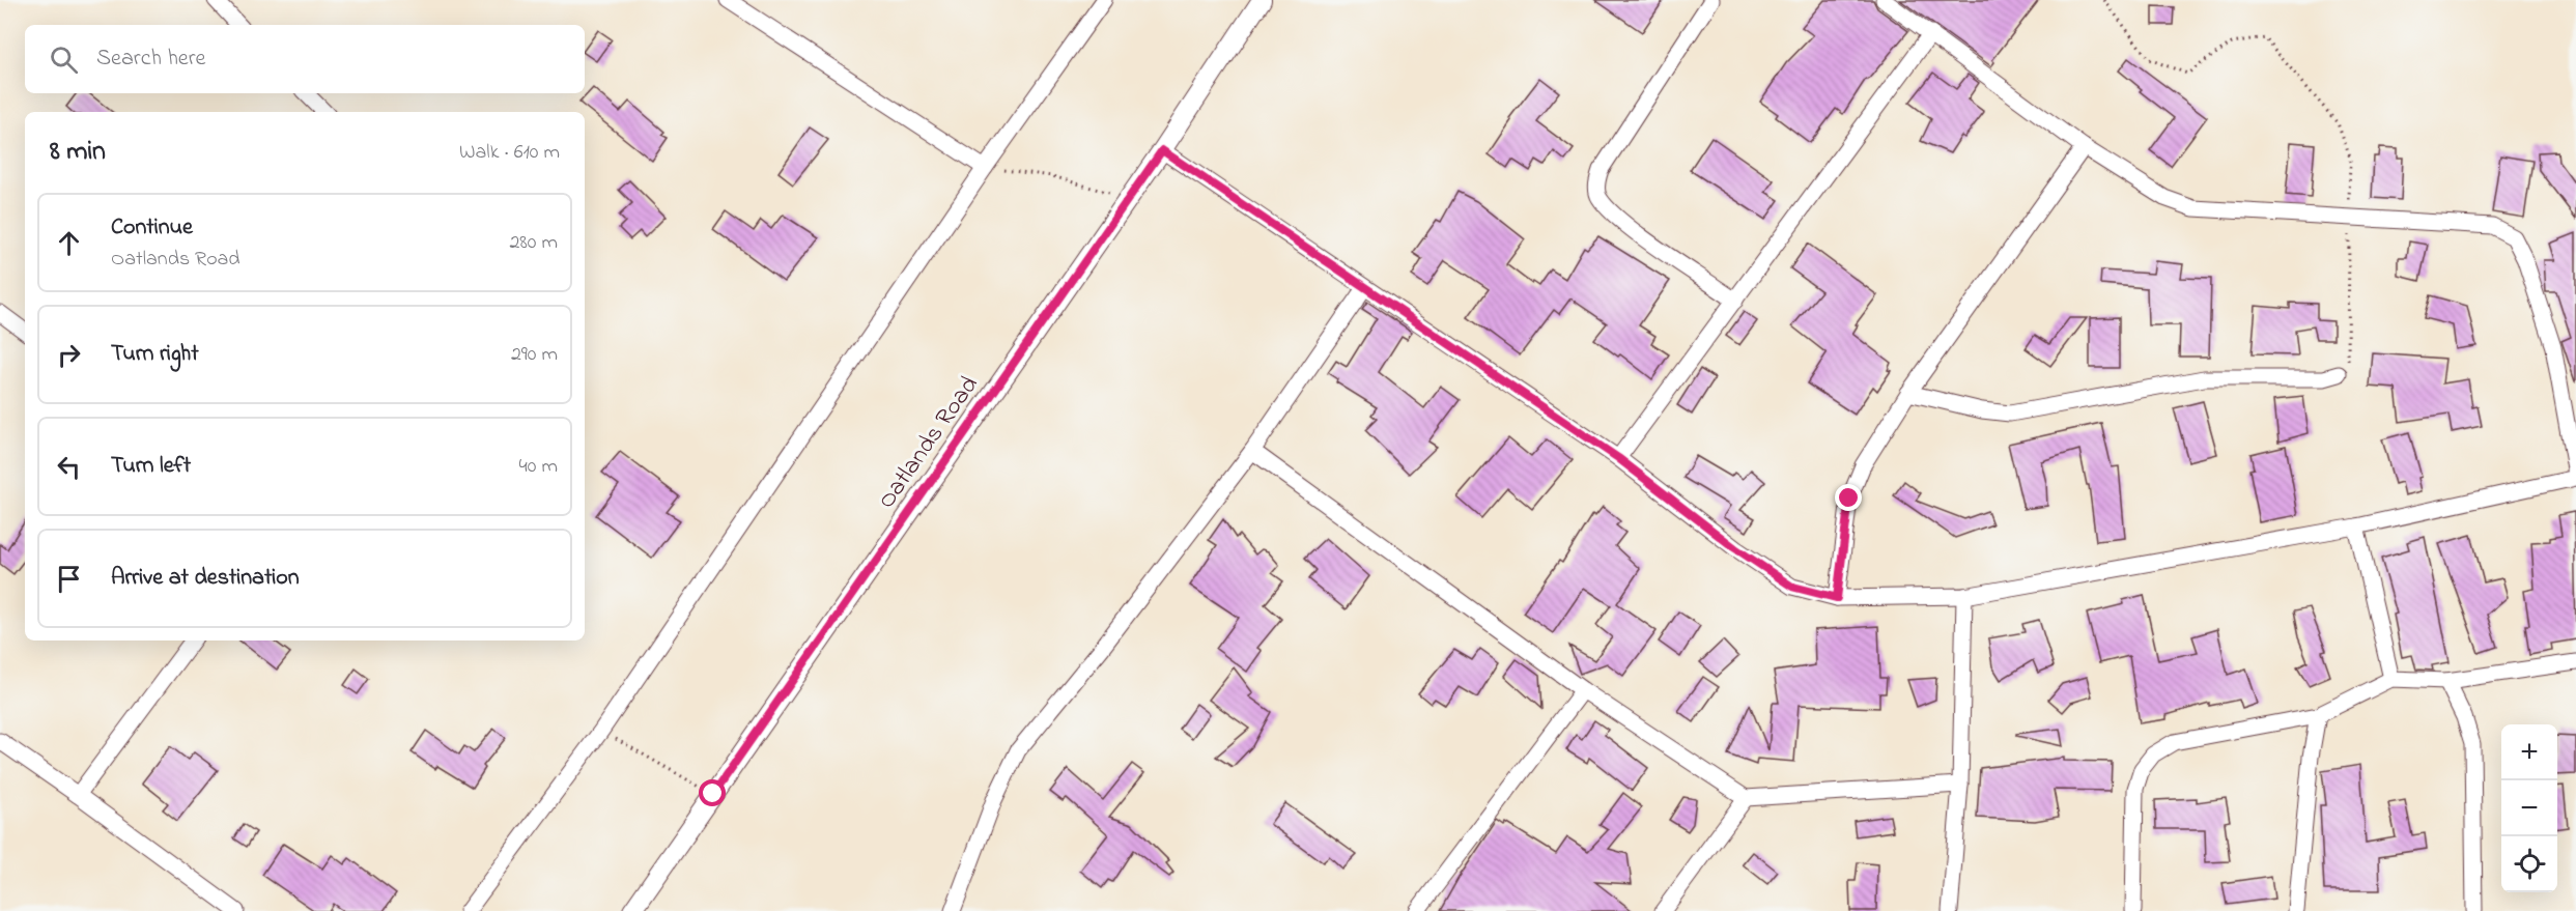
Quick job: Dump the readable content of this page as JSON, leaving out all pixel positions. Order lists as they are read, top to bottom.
{
  "streets": {
    "street": ["Oatlands Road"]
  },
  "page": {
    "search": "Search here",
    "heading": ["8 min", "Walk · 610 m"],
    "list": [
      ["Continue", "Oatlands Road", "280 m"],
      ["Turn right", "290 m"],
      ["Turn left", "40 m"],
      "Arrive at destination"
    ],
    "map_buttons": ["+", "−"]
  }
}
